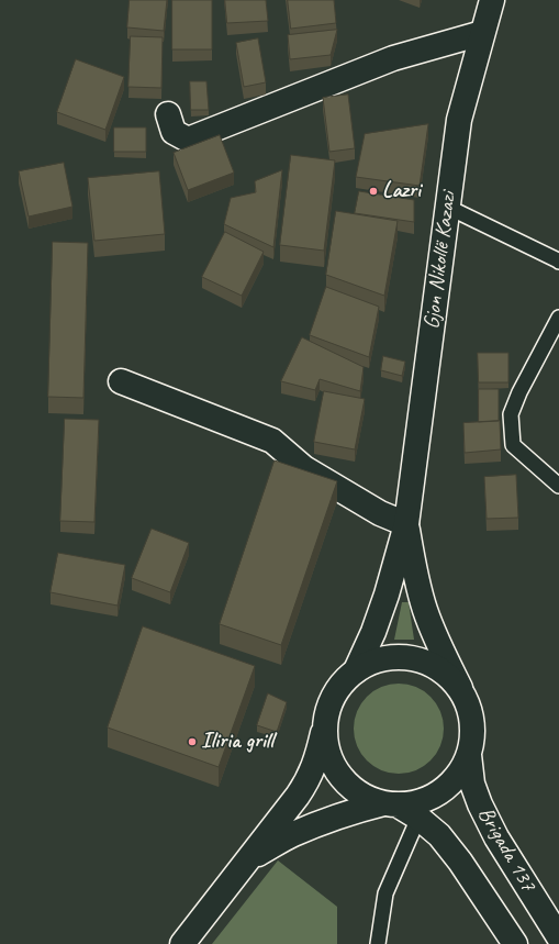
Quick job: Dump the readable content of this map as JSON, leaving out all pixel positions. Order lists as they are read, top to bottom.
{
  "streets": {
    "street": ["Gjon Nikollë Kazazi", "Brigada 137"]
  },
  "crossings": [
    ["Gjon Nikollë Kazazi", "Brigada 137"]
  ],
  "places": ["Lazri", "Iliria grill"]
}
